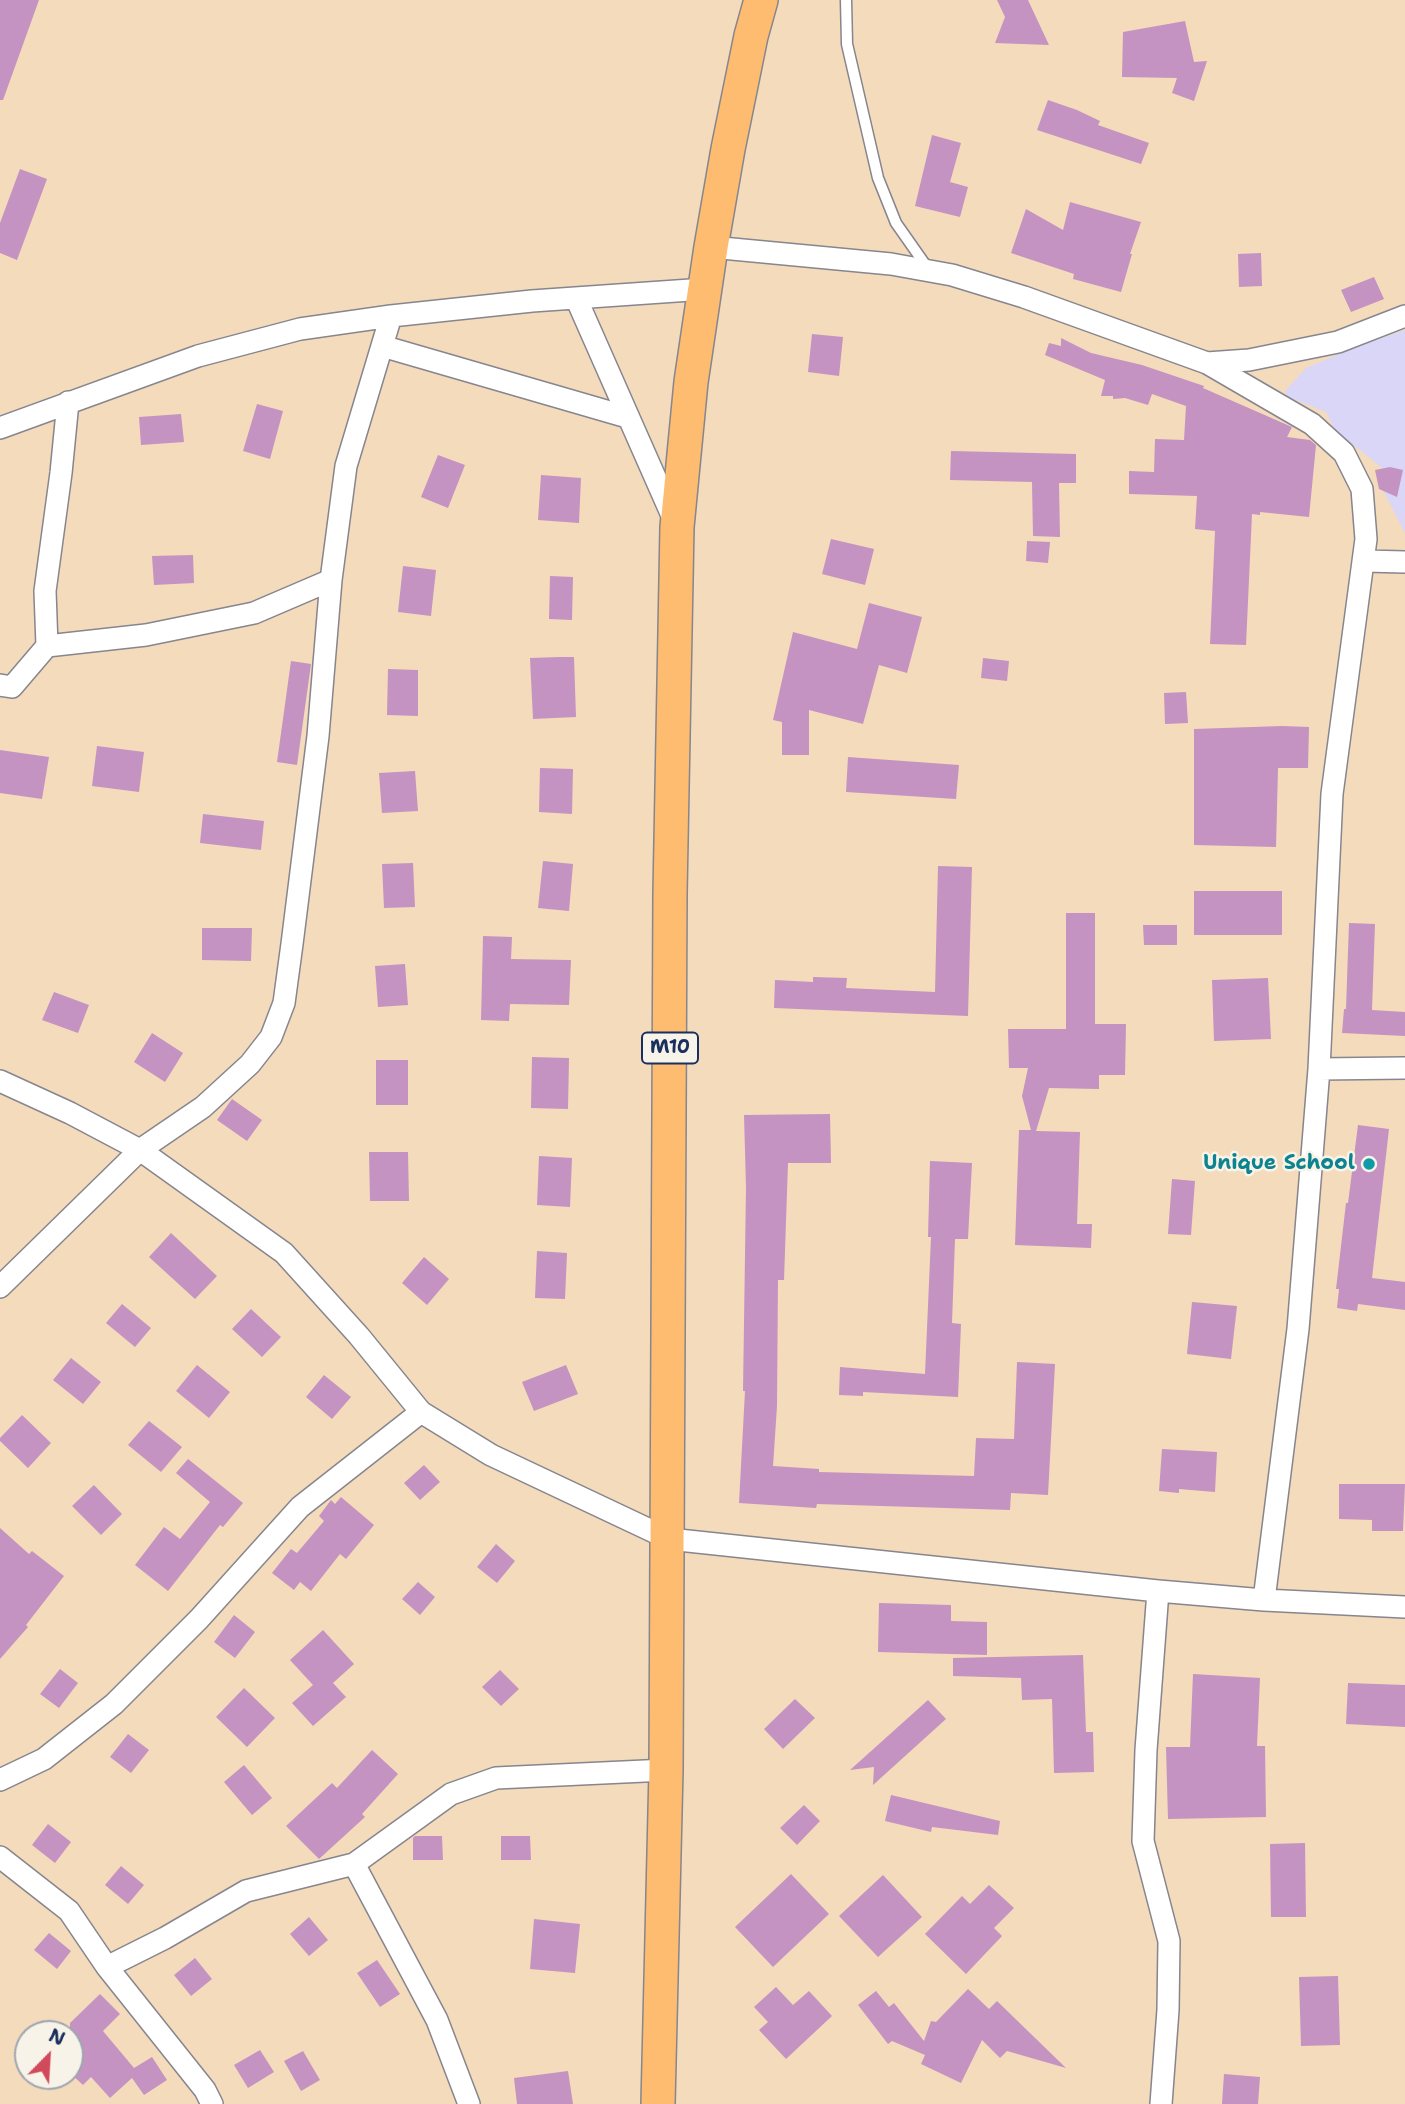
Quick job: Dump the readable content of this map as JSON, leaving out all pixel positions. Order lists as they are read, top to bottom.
{
  "streets": {
    "main road": ["M10"]
  },
  "places": ["Unique School"],
  "north": "top right"
}
